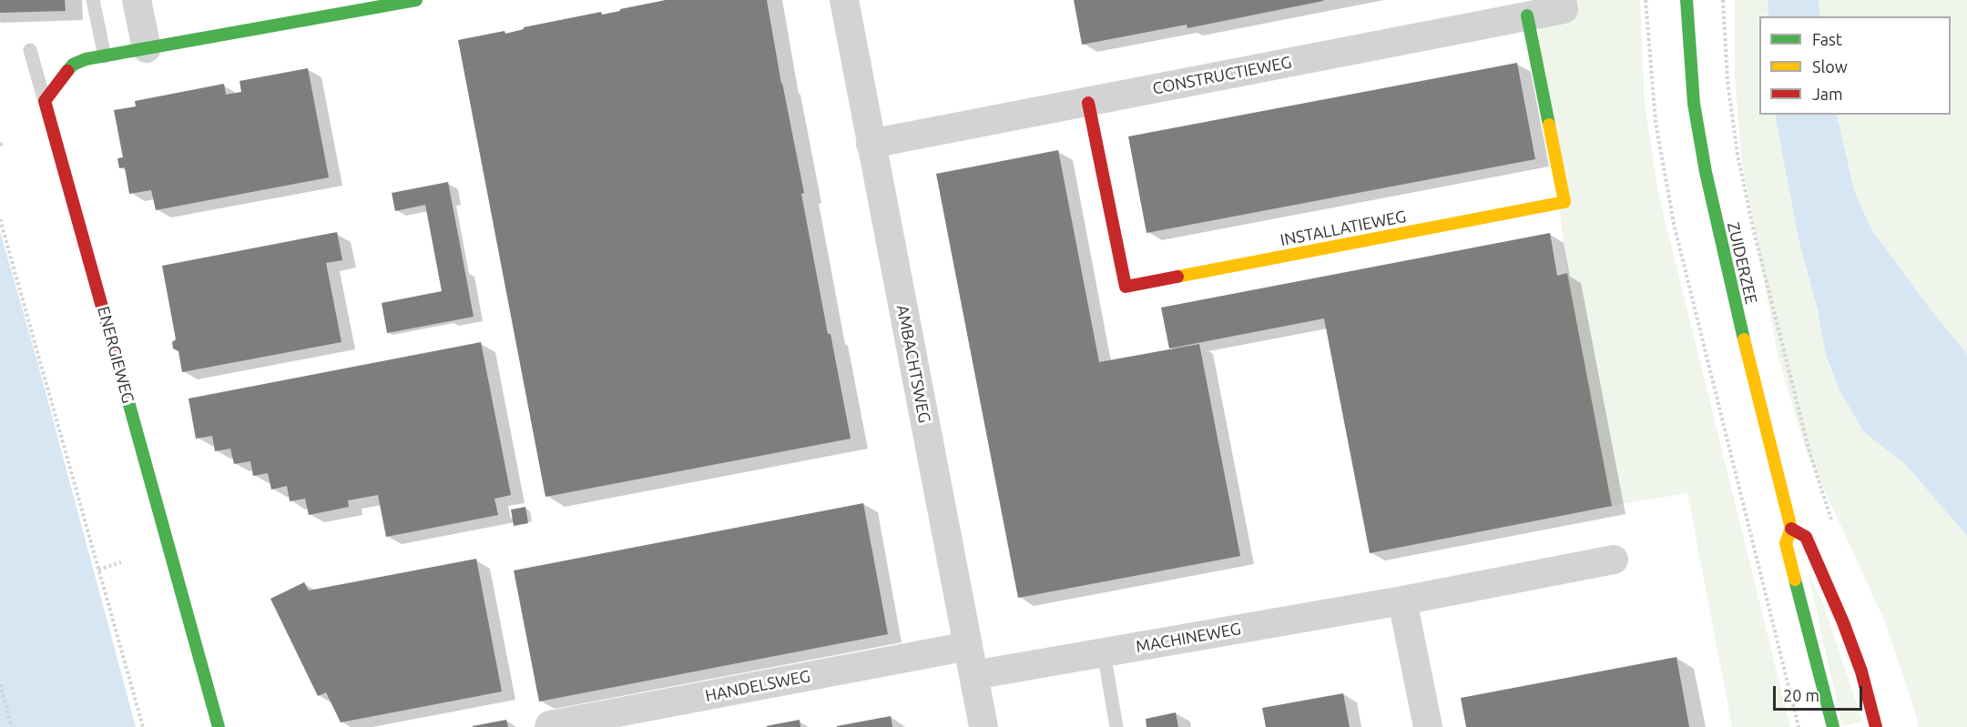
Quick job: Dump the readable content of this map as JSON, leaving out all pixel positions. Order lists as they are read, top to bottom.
{
  "streets": {
    "street": [
      "CONSTRUCTIEWEG",
      "INSTALLATIEWEG",
      "ZUIDERZEE",
      "ENERGIEWEG",
      "AMBACHTSWEG",
      "MACHINEWEG",
      "HANDELSWEG"
    ]
  },
  "crossings": [
    ["CONSTRUCTIEWEG", "INSTALLATIEWEG"],
    ["CONSTRUCTIEWEG", "AMBACHTSWEG"],
    ["AMBACHTSWEG", "MACHINEWEG"],
    ["AMBACHTSWEG", "HANDELSWEG"]
  ],
  "legend": ["Fast", "Slow", "Jam"],
  "scale_bar": "20 m"
}
